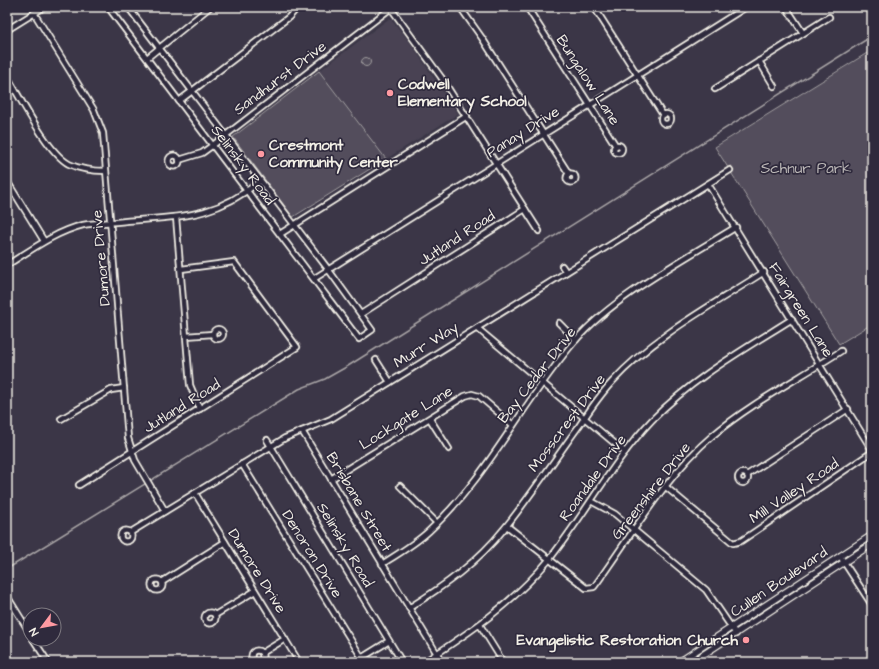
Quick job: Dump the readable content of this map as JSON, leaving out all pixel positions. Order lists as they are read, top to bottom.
{
  "streets": {
    "main road": ["Cullen Boulevard"],
    "street": [
      "Sandhurst Drive",
      "Bungalow Lane",
      "Panay Drive",
      "Selinsky Road",
      "Jutland Road",
      "Dumore Drive",
      "Fairgreen Lane",
      "Murr Way",
      "Bay Cedar Drive",
      "Lockgate Lane",
      "Mosscrest Drive",
      "Roandale Drive",
      "Greenshire Drive",
      "Mill Valley Road",
      "Brisbane Street",
      "Denoron Drive"
    ]
  },
  "crossings": [
    ["Sandhurst Drive", "Selinsky Road"],
    ["Bungalow Lane", "Panay Drive"],
    ["Panay Drive", "Selinsky Road"],
    ["Selinsky Road", "Jutland Road"],
    ["Selinsky Road", "Murr Way"],
    ["Jutland Road", "Dumore Drive"],
    ["Dumore Drive", "Murr Way"],
    ["Fairgreen Lane", "Murr Way"],
    ["Fairgreen Lane", "Bay Cedar Drive"],
    ["Fairgreen Lane", "Mosscrest Drive"],
    ["Fairgreen Lane", "Roandale Drive"],
    ["Fairgreen Lane", "Greenshire Drive"],
    ["Fairgreen Lane", "Mill Valley Road"],
    ["Murr Way", "Brisbane Street"],
    ["Murr Way", "Denoron Drive"],
    ["Bay Cedar Drive", "Lockgate Lane"],
    ["Bay Cedar Drive", "Brisbane Street"],
    ["Lockgate Lane", "Brisbane Street"],
    ["Mosscrest Drive", "Brisbane Street"],
    ["Roandale Drive", "Greenshire Drive"],
    ["Roandale Drive", "Brisbane Street"],
    ["Greenshire Drive", "Mill Valley Road"]
  ],
  "parks": ["Schnur Park"],
  "places": ["Codwell Elementary School", "Crestmont Community Center", "Evangelistic Restoration Church"],
  "north": "bottom left"
}
